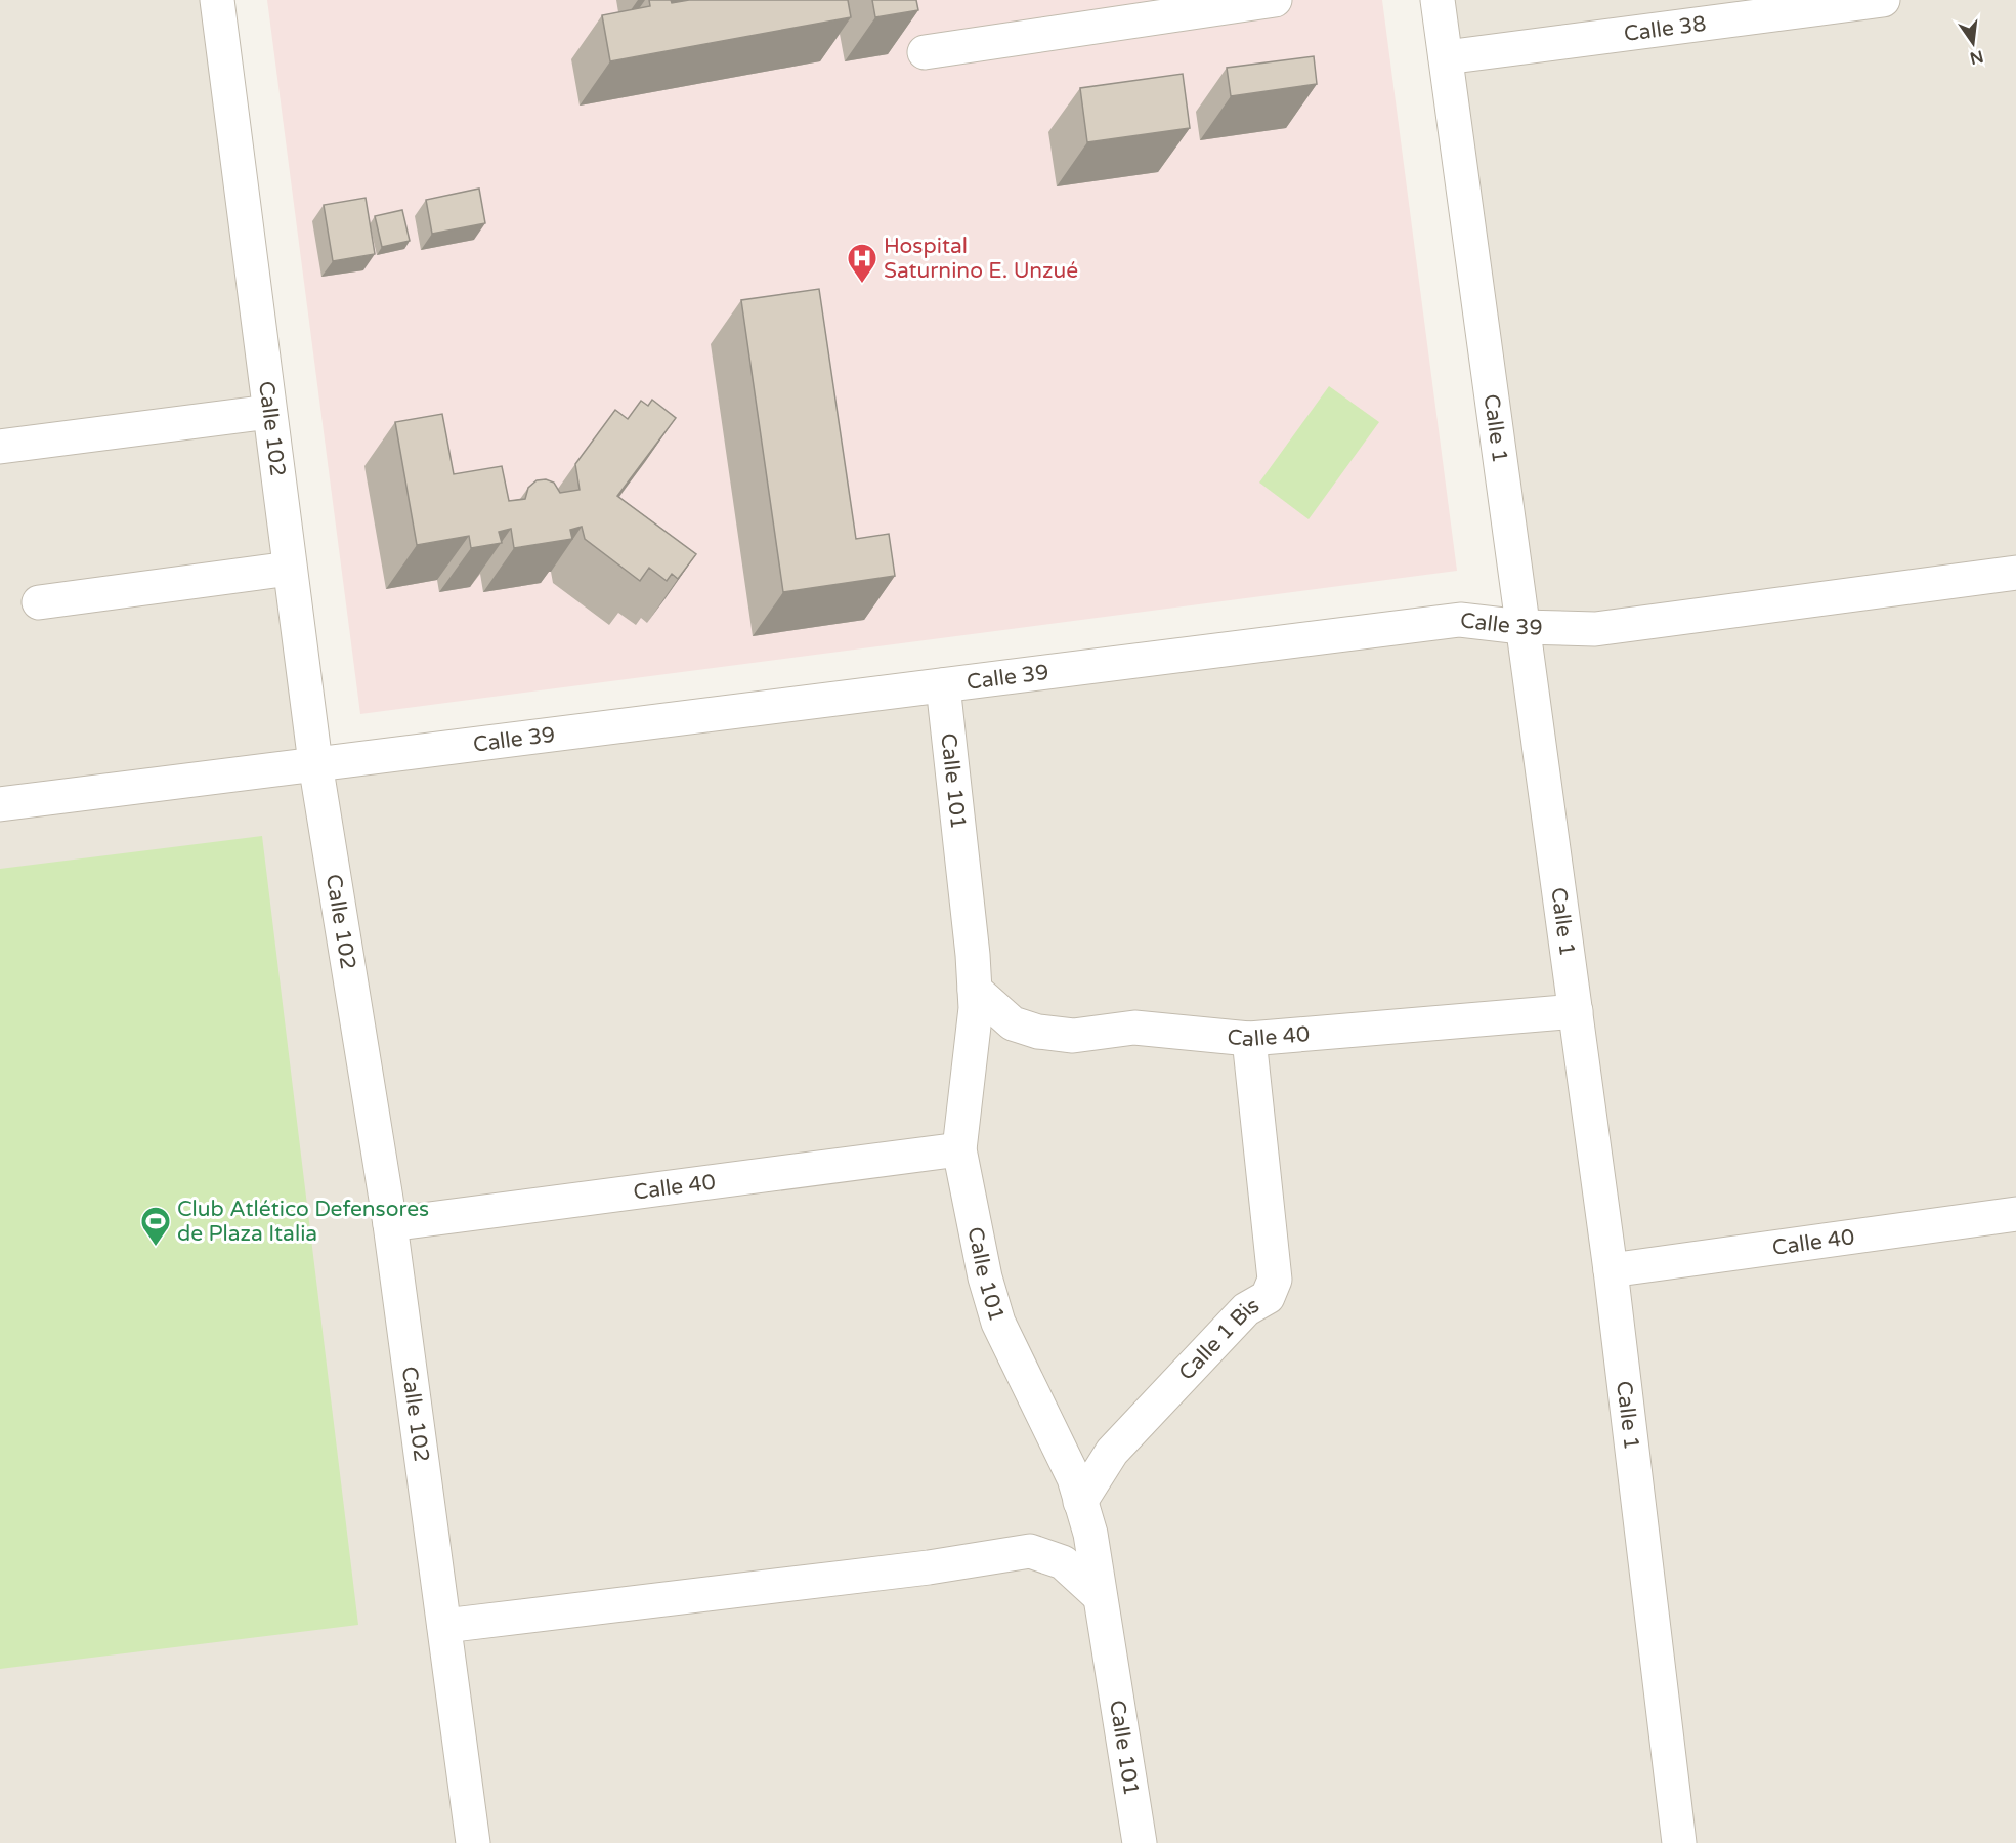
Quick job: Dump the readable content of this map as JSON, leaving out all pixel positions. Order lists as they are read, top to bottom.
{
  "streets": {
    "street": [
      "Calle 38",
      "Calle 1",
      "Calle 102",
      "Calle 39",
      "Calle 101",
      "Calle 40",
      "Calle 1 Bis"
    ]
  },
  "crossings": [
    ["Calle 38", "Calle 1"],
    ["Calle 1", "Calle 39"],
    ["Calle 1", "Calle 40"],
    ["Calle 102", "Calle 39"],
    ["Calle 102", "Calle 40"],
    ["Calle 39", "Calle 101"],
    ["Calle 101", "Calle 40"],
    ["Calle 101", "Calle 1 Bis"],
    ["Calle 40", "Calle 1 Bis"]
  ],
  "places": {
    "hospital": ["Hospital Saturnino E. Unzué"],
    "sports": ["Club Atlético Defensores de Plaza Italia"]
  },
  "north": "bottom"
}
